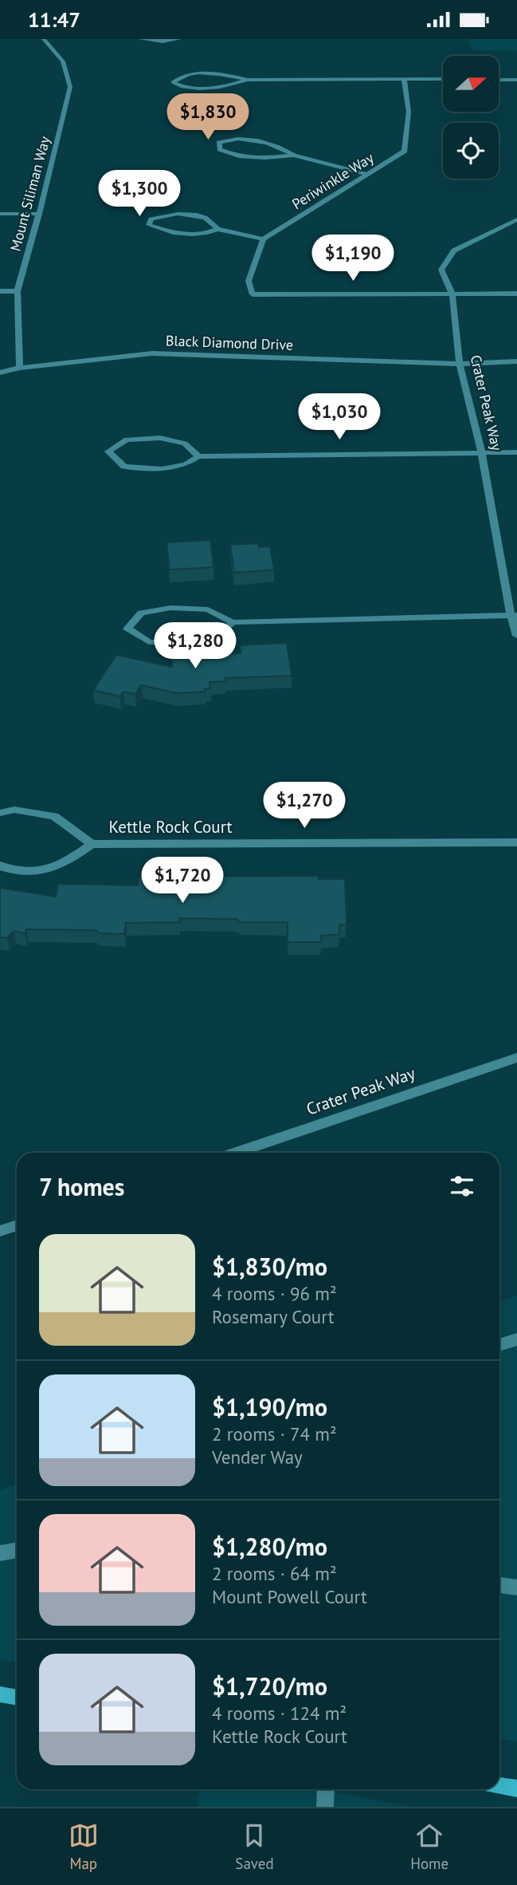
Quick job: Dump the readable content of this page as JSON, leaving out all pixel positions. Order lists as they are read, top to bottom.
{
  "streets": {
    "street": [
      "Periwinkle Way",
      "Mount Siliman Way",
      "Black Diamond Drive",
      "Crater Peak Way",
      "Kettle Rock Court"
    ]
  },
  "crossings": [
    ["Mount Siliman Way", "Black Diamond Drive"],
    ["Black Diamond Drive", "Crater Peak Way"]
  ],
  "north": "right",
  "page": {
    "status": "11:47",
    "price": [
      "$1,830",
      "$1,300",
      "$1,190",
      "$1,030",
      "$1,280",
      "$1,270",
      "$1,720"
    ],
    "heading": "7 homes",
    "list": [
      {
        "name": "$1,830/mo",
        "note": "4 rooms · 96 m² · Rosemary Court"
      },
      {
        "name": "$1,190/mo",
        "note": "2 rooms · 74 m² · Vender Way"
      },
      {
        "name": "$1,280/mo",
        "note": "2 rooms · 64 m² · Mount Powell Court"
      },
      {
        "name": "$1,720/mo",
        "note": "4 rooms · 124 m² · Kettle Rock Court"
      }
    ],
    "tabs": ["Map", "Saved", "Home"]
  }
}
